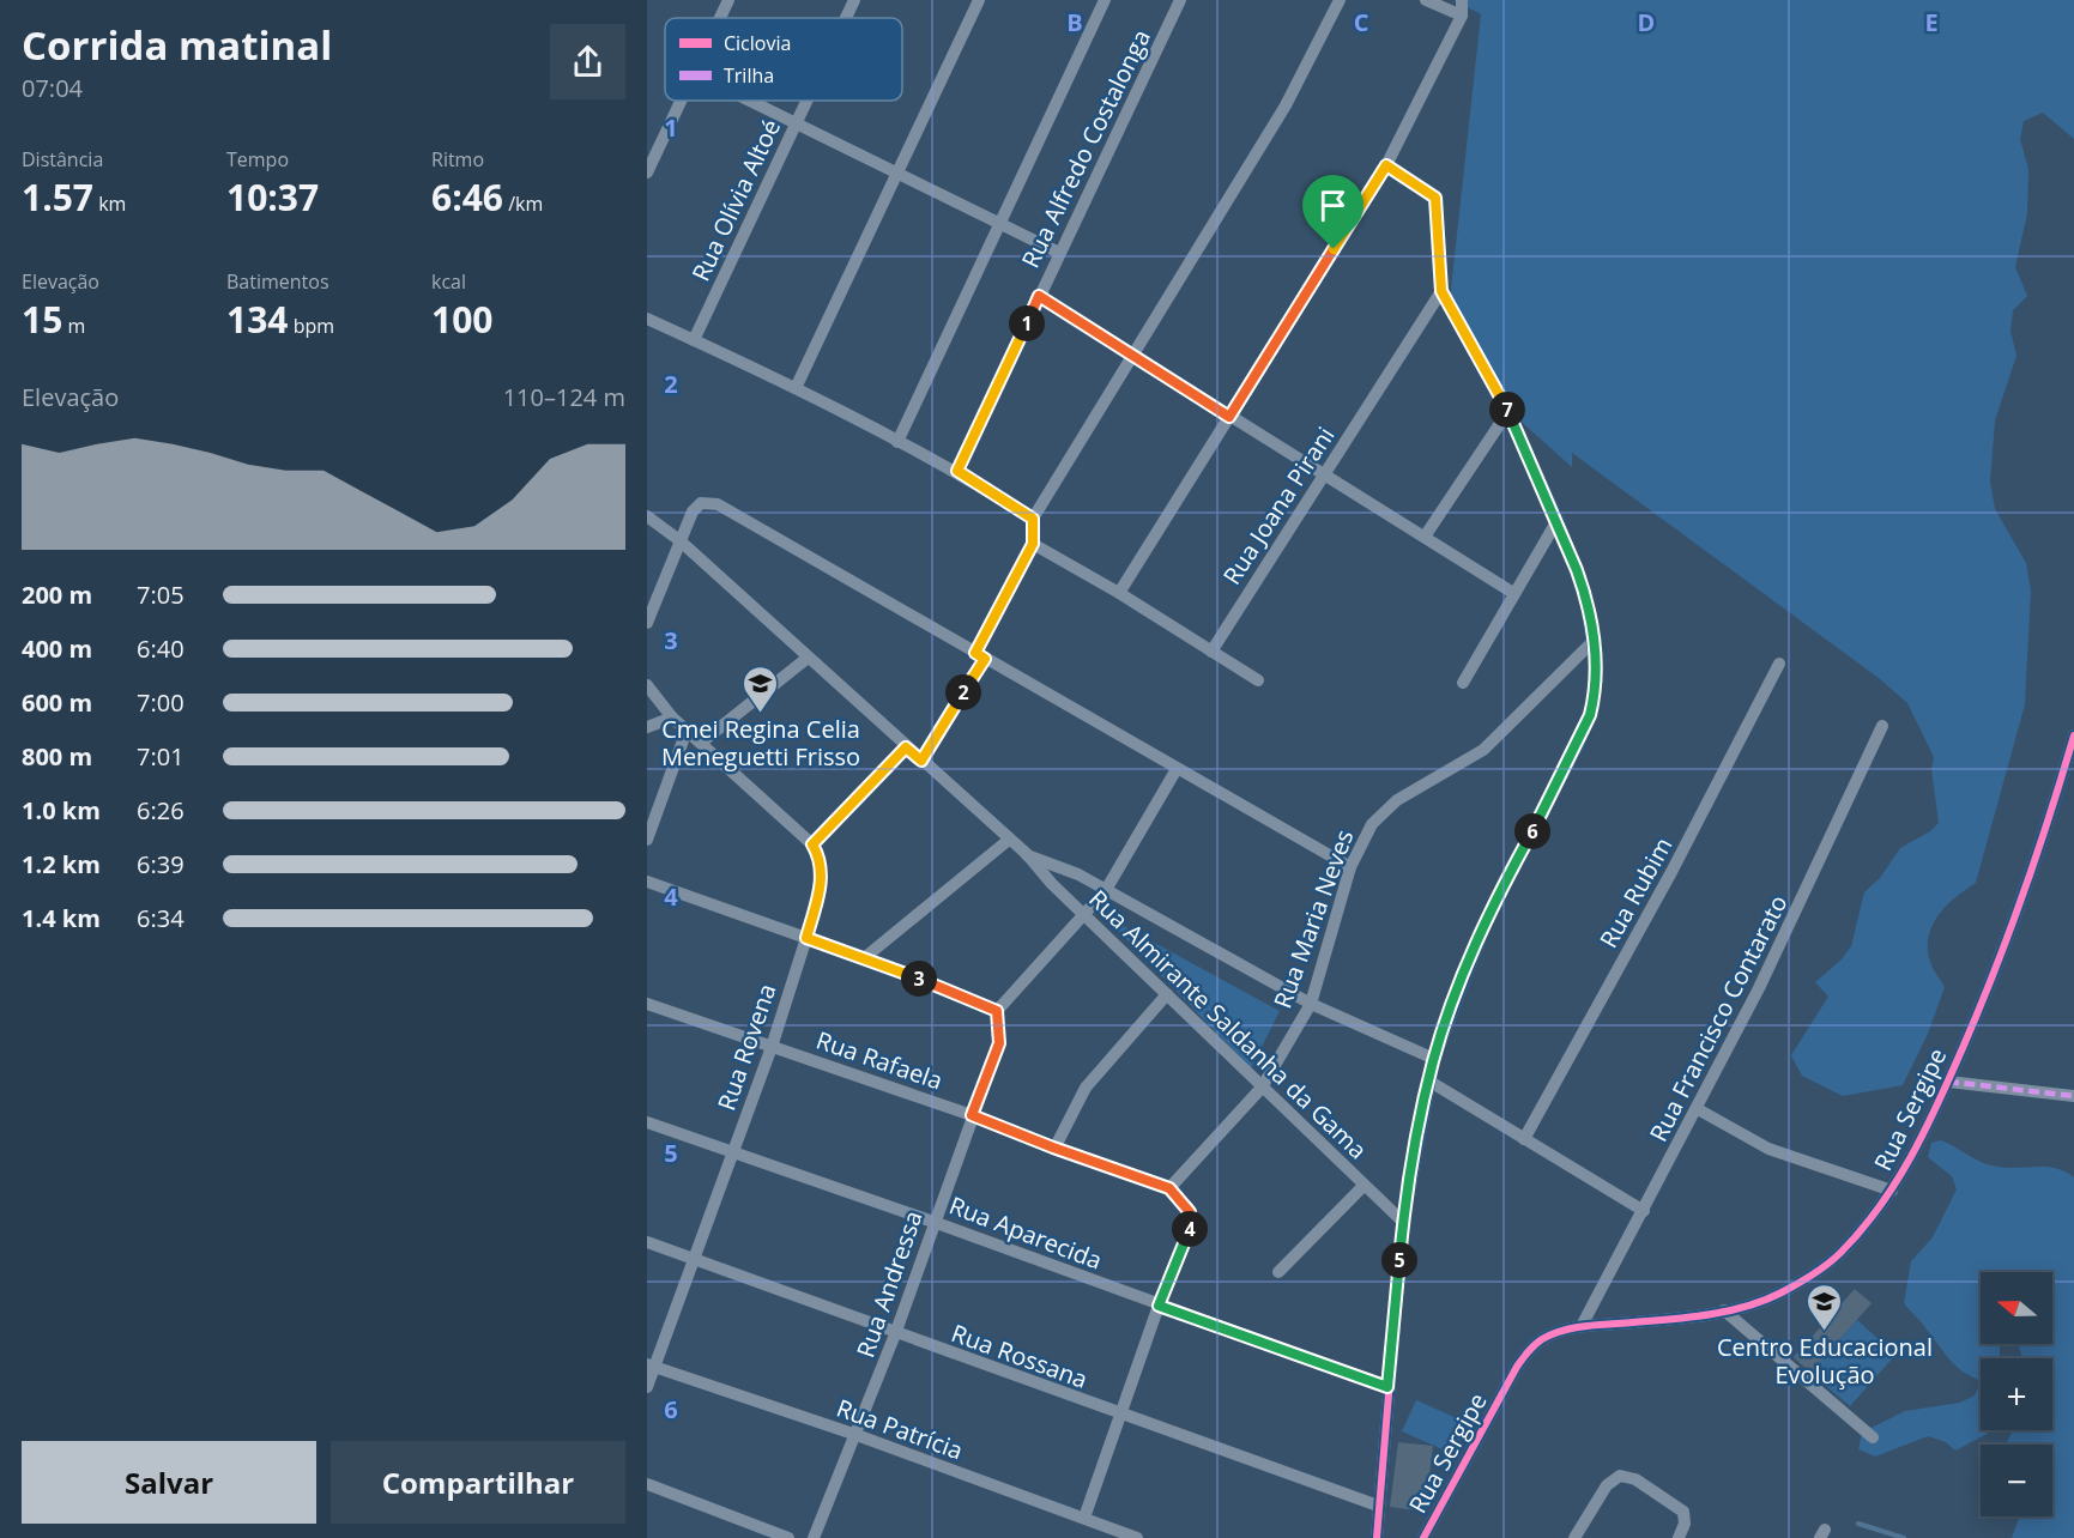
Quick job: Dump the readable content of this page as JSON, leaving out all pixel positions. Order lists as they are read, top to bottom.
{
  "streets": {
    "street": [
      "Rua Alfredo Costalonga",
      "Rua Olívia Altoé",
      "Rua Joana Pirani",
      "Rua Rubim",
      "Rua Maria Neves",
      "Rua Francisco Contarato",
      "Rua Almirante Saldanha da Gama",
      "Rua Rovena",
      "Rua Rafaela",
      "Rua Sergipe",
      "Rua Aparecida",
      "Rua Andressa",
      "Rua Rossana",
      "Rua Patrícia"
    ]
  },
  "crossings": [
    ["Rua Maria Neves", "Rua Almirante Saldanha da Gama"],
    ["Rua Maria Neves", "Rua Rafaela"],
    ["Rua Francisco Contarato", "Rua Sergipe"],
    ["Rua Rovena", "Rua Rafaela"],
    ["Rua Rovena", "Rua Aparecida"],
    ["Rua Rovena", "Rua Rossana"],
    ["Rua Rovena", "Rua Patrícia"],
    ["Rua Rafaela", "Rua Andressa"],
    ["Rua Aparecida", "Rua Andressa"],
    ["Rua Andressa", "Rua Rossana"],
    ["Rua Andressa", "Rua Patrícia"]
  ],
  "places": {
    "school or university": ["Cmei Regina Celia Meneguetti Frisso", "Centro Educacional Evolução"]
  },
  "legend": ["Ciclovia", "Trilha"],
  "north": "left",
  "page": {
    "heading": ["Corrida matinal", "07:04"],
    "stats": [
      ["Distância", "1.57 km"],
      ["Tempo", "10:37"],
      ["Ritmo", "6:46 /km"],
      ["Elevação", "15 m"],
      ["Batimentos", "134 bpm"],
      ["kcal", "100"]
    ],
    "pins": [
      "1",
      "7",
      "2",
      "6",
      "3",
      "4",
      "5"
    ],
    "chart": ["Elevação", "110–124 m"],
    "list": [
      {
        "name": "200 m",
        "note": "7:05"
      },
      {
        "name": "400 m",
        "note": "6:40"
      },
      {
        "name": "600 m",
        "note": "7:00"
      },
      {
        "name": "800 m",
        "note": "7:01"
      },
      {
        "name": "1.0 km",
        "note": "6:26"
      },
      {
        "name": "1.2 km",
        "note": "6:39"
      },
      {
        "name": "1.4 km",
        "note": "6:34"
      }
    ],
    "map_buttons": ["+", "−"],
    "buttons": ["Salvar", "Compartilhar"]
  },
  "grid": {
    "columns": [
      "B",
      "C",
      "D",
      "E"
    ],
    "rows": [
      "1",
      "2",
      "3",
      "4",
      "5",
      "6"
    ]
  }
}
